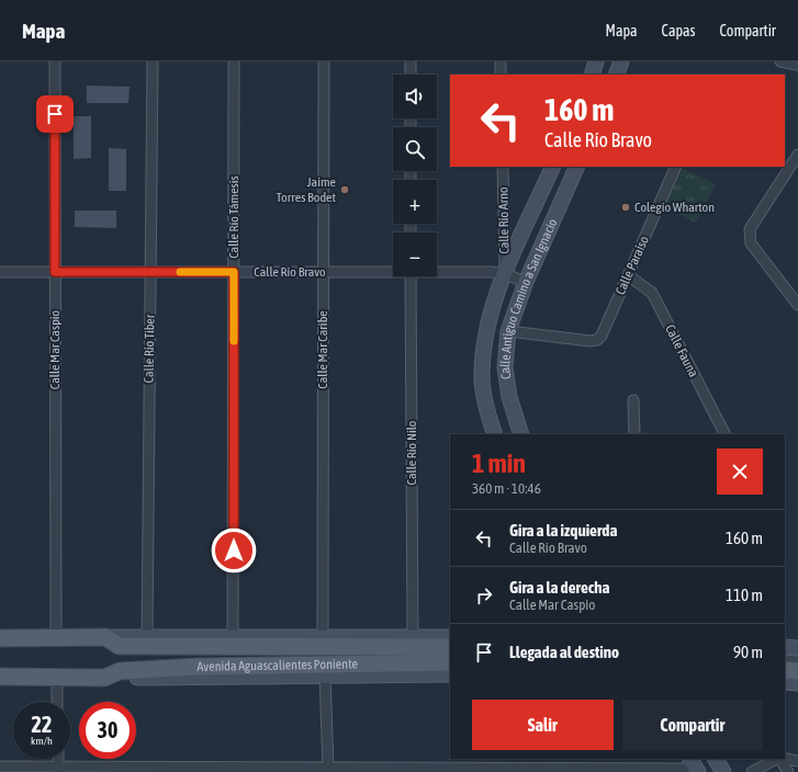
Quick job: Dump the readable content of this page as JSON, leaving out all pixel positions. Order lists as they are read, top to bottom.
{
  "streets": {
    "main road": ["Calle Antiguo Camino a San Ignacio", "Avenida Aguascalientes Poniente"],
    "street": [
      "Calle Río Támesis",
      "Calle Río Arno",
      "Calle Paraíso",
      "Calle Río Bravo",
      "Calle Río Tiber",
      "Calle Mar Caspio",
      "Calle Mar Caribe",
      "Calle Fauna",
      "Calle Río Nilo"
    ]
  },
  "crossings": [
    ["Calle Río Támesis", "Calle Río Bravo"],
    ["Calle Río Támesis", "Avenida Aguascalientes Poniente"],
    ["Calle Río Arno", "Calle Río Bravo"],
    ["Calle Río Arno", "Calle Antiguo Camino a San Ignacio"],
    ["Calle Paraíso", "Calle Antiguo Camino a San Ignacio"],
    ["Calle Paraíso", "Calle Fauna"],
    ["Calle Río Bravo", "Calle Antiguo Camino a San Ignacio"],
    ["Calle Río Bravo", "Calle Río Tiber"],
    ["Calle Río Bravo", "Calle Mar Caspio"],
    ["Calle Río Bravo", "Calle Mar Caribe"],
    ["Calle Río Tiber", "Avenida Aguascalientes Poniente"],
    ["Calle Mar Caspio", "Avenida Aguascalientes Poniente"],
    ["Calle Mar Caribe", "Avenida Aguascalientes Poniente"],
    ["Calle Río Nilo", "Avenida Aguascalientes Poniente"]
  ],
  "places": ["Jaime Torres Bodet", "Colegio Wharton"],
  "page": {
    "header": "Mapa",
    "nav": ["Mapa", "Capas", "Compartir"],
    "map_buttons": ["+", "−"],
    "turn": ["160 m", "Calle Río Bravo"],
    "heading": ["1 min", "360 m · 10:46"],
    "list": [
      {
        "name": "Gira a la izquierda",
        "note": "Calle Río Bravo",
        "value": "160 m"
      },
      {
        "name": "Gira a la derecha",
        "note": "Calle Mar Caspio",
        "value": "110 m"
      },
      {
        "name": "Llegada al destino",
        "value": "90 m"
      }
    ],
    "buttons": ["Salir", "Compartir"],
    "speed": "22 km/h",
    "limit": "30"
  }
}
